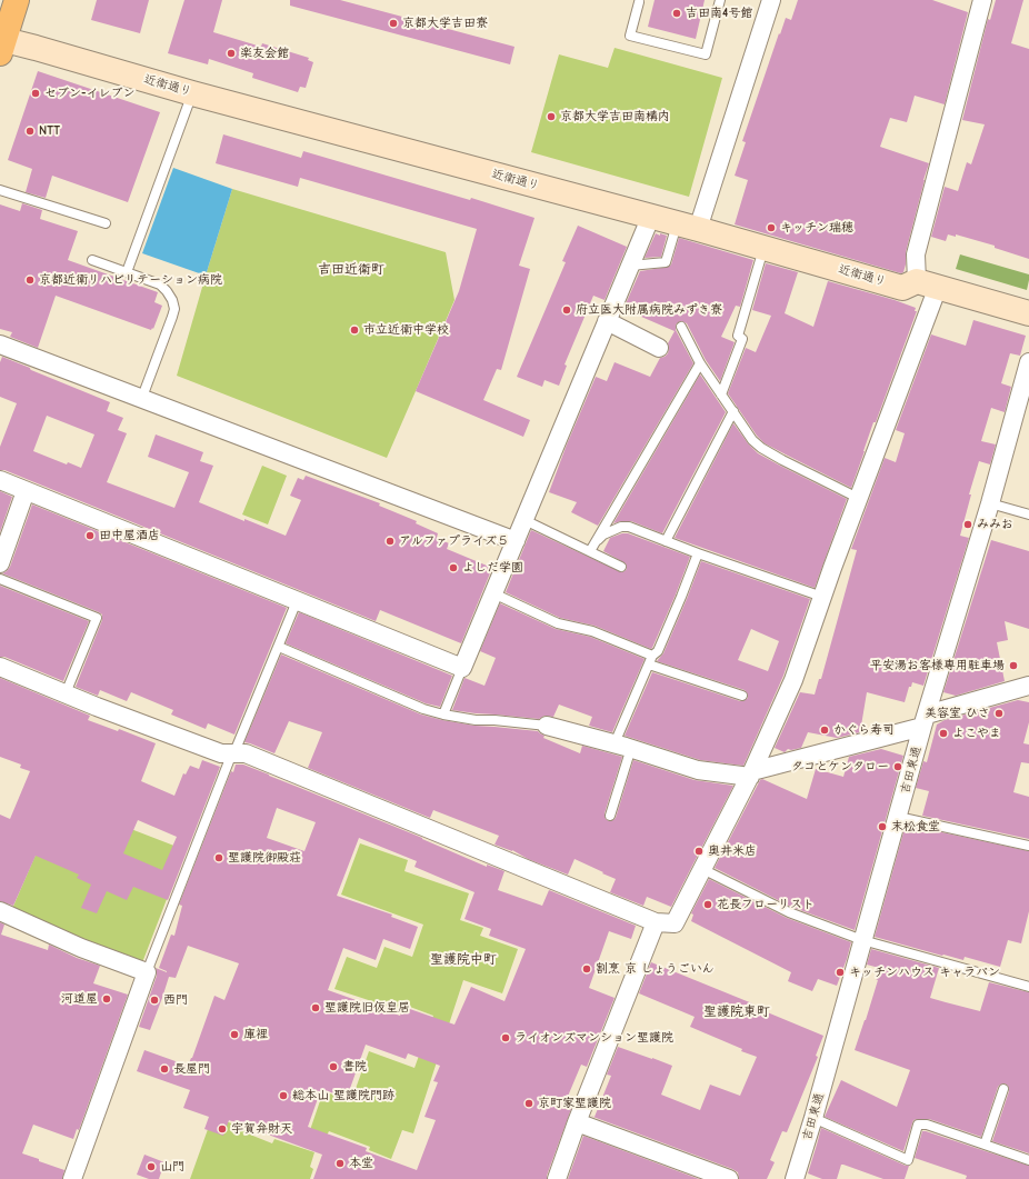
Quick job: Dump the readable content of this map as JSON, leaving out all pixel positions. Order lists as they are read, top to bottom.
{
  "streets": {
    "street": ["近衛通り", "吉田東通"]
  },
  "districts": ["吉田近衛町", "聖護院中町", "聖護院東町"],
  "places": [
    "吉田南4号館",
    "京都大学吉田寮",
    "楽友会館",
    "セブン-イレブン",
    "京都大学吉田南構内",
    "NTT",
    "キッチン瑞穂",
    "京都近衛リハビリテーション病院",
    "府立医大附属病院みずき寮",
    "市立近衛中学校",
    "みみお",
    "田中屋酒店",
    "アルファプライズ５",
    "よしだ学園",
    "平安湯お客様専用駐車場",
    "美容室 ひさ",
    "かぐら寿司",
    "よこやま",
    "タコとケンタロー",
    "末松食堂",
    "奥井米店",
    "聖護院御殿荘",
    "花長フローリスト",
    "割烹 京 しょうごいん",
    "キッチンハウス キャラバン",
    "河道屋",
    "西門",
    "聖護院旧仮皇居",
    "庫裡",
    "ライオンズマンション聖護院",
    "書院",
    "長屋門",
    "総本山 聖護院門跡",
    "京町家聖護院",
    "宇賀弁財天",
    "本堂",
    "山門"
  ]
}
